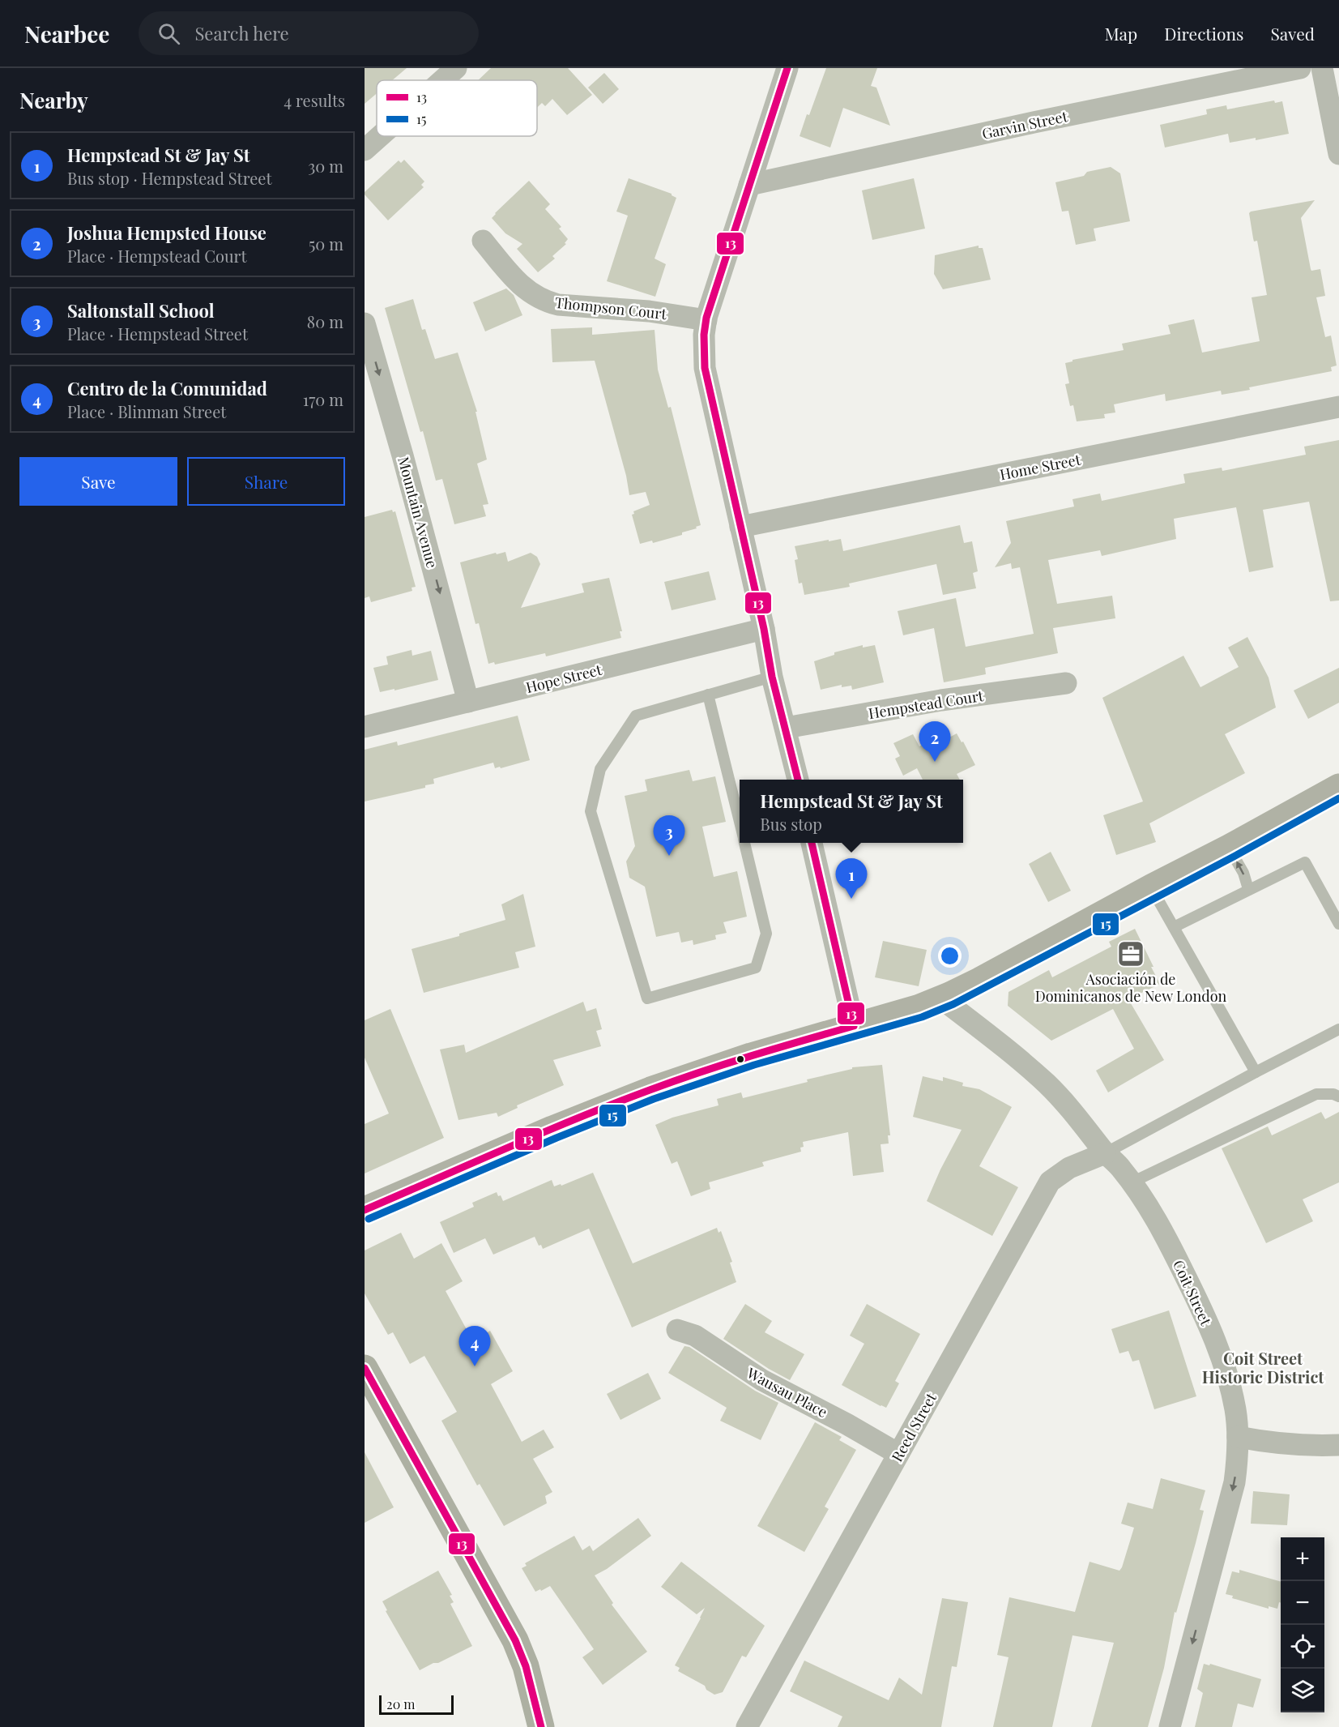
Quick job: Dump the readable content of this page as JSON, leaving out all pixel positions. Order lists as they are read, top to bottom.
{
  "streets": {
    "street": [
      "Garvin Street",
      "Thompson Court",
      "Home Street",
      "Mountain Avenue",
      "Hope Street",
      "Hempstead Court",
      "Coit Street",
      "Wausau Place",
      "Reed Street"
    ]
  },
  "crossings": [
    ["Mountain Avenue", "Hope Street"],
    ["Coit Street", "Reed Street"],
    ["Wausau Place", "Reed Street"]
  ],
  "one_way": ["Mountain Avenue", "Coit Street"],
  "districts": ["Coit Street Historic District"],
  "places": {
    "office": ["Asociación de Dominicanos de New London"]
  },
  "lines": ["transit line 13", "transit line 15"],
  "legend": ["13", "15"],
  "scale_bar": "20 m",
  "page": {
    "header": "Nearbee",
    "search": "Search here",
    "nav": ["Map", "Directions", "Saved"],
    "heading": ["Nearby", "4 results"],
    "list": [
      {
        "mark": "1",
        "name": "Hempstead St & Jay St",
        "note": "Bus stop · Hempstead Street",
        "value": "30 m"
      },
      {
        "mark": "2",
        "name": "Joshua Hempsted House",
        "note": "Place · Hempstead Court",
        "value": "50 m"
      },
      {
        "mark": "3",
        "name": "Saltonstall School",
        "note": "Place · Hempstead Street",
        "value": "80 m"
      },
      {
        "mark": "4",
        "name": "Centro de la Comunidad",
        "note": "Place · Blinman Street",
        "value": "170 m"
      }
    ],
    "buttons": ["Save", "Share"],
    "pins": [
      "2",
      "3",
      "1",
      "4"
    ],
    "popup": ["Hempstead St & Jay St", "Bus stop"],
    "map_buttons": ["+", "−"],
    "scale": "20 m"
  }
}
